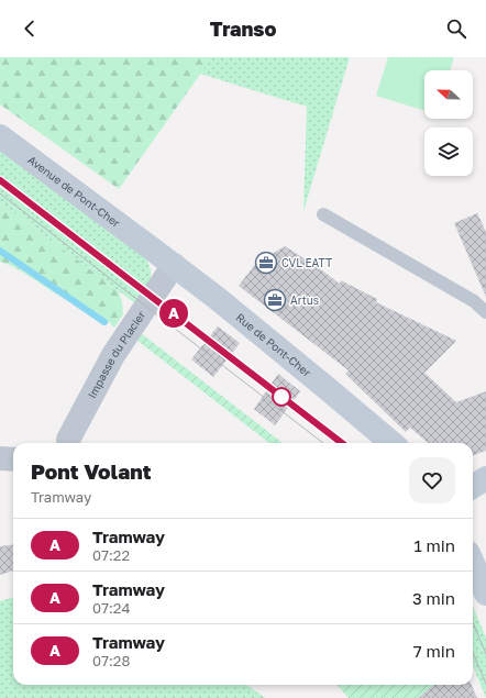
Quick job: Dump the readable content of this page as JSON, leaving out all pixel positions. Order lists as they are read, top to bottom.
{
  "streets": {
    "main road": ["Avenue de Pont-Cher", "Rue de Pont-Cher"],
    "street": ["Impasse du Placier"]
  },
  "crossings": [
    ["Avenue de Pont-Cher", "Rue de Pont-Cher"],
    ["Rue de Pont-Cher", "Impasse du Placier"]
  ],
  "places": {
    "office": ["CVL EATT", "Artus"]
  },
  "lines": ["tram line A"],
  "north": "left",
  "page": {
    "header": "Transo",
    "on_map": "A",
    "heading": ["Pont Volant", "Tramway"],
    "list": [
      {
        "mark": "A",
        "name": "Tramway",
        "note": "07:22",
        "value": "1 min"
      },
      {
        "mark": "A",
        "name": "Tramway",
        "note": "07:24",
        "value": "3 min"
      },
      {
        "mark": "A",
        "name": "Tramway",
        "note": "07:28",
        "value": "7 min"
      }
    ]
  }
}
